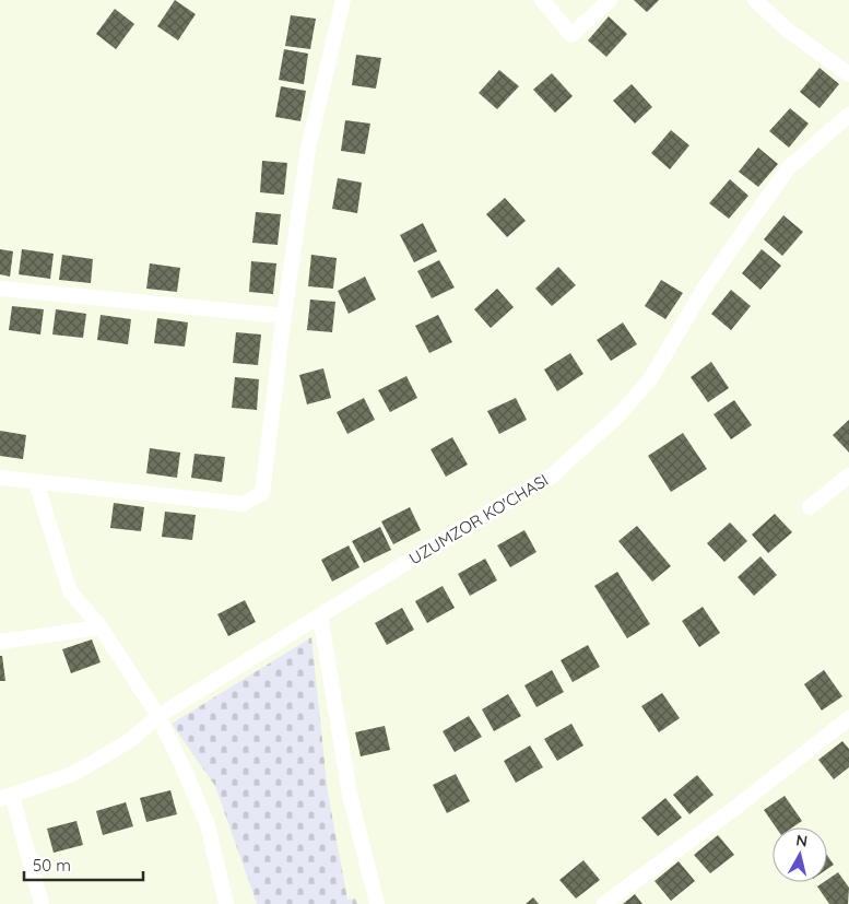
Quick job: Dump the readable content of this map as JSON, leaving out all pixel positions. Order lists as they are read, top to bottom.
{
  "streets": {
    "street": ["UZUMZOR KO'CHASI"]
  },
  "scale_bar": "50 m",
  "north": "top"
}
